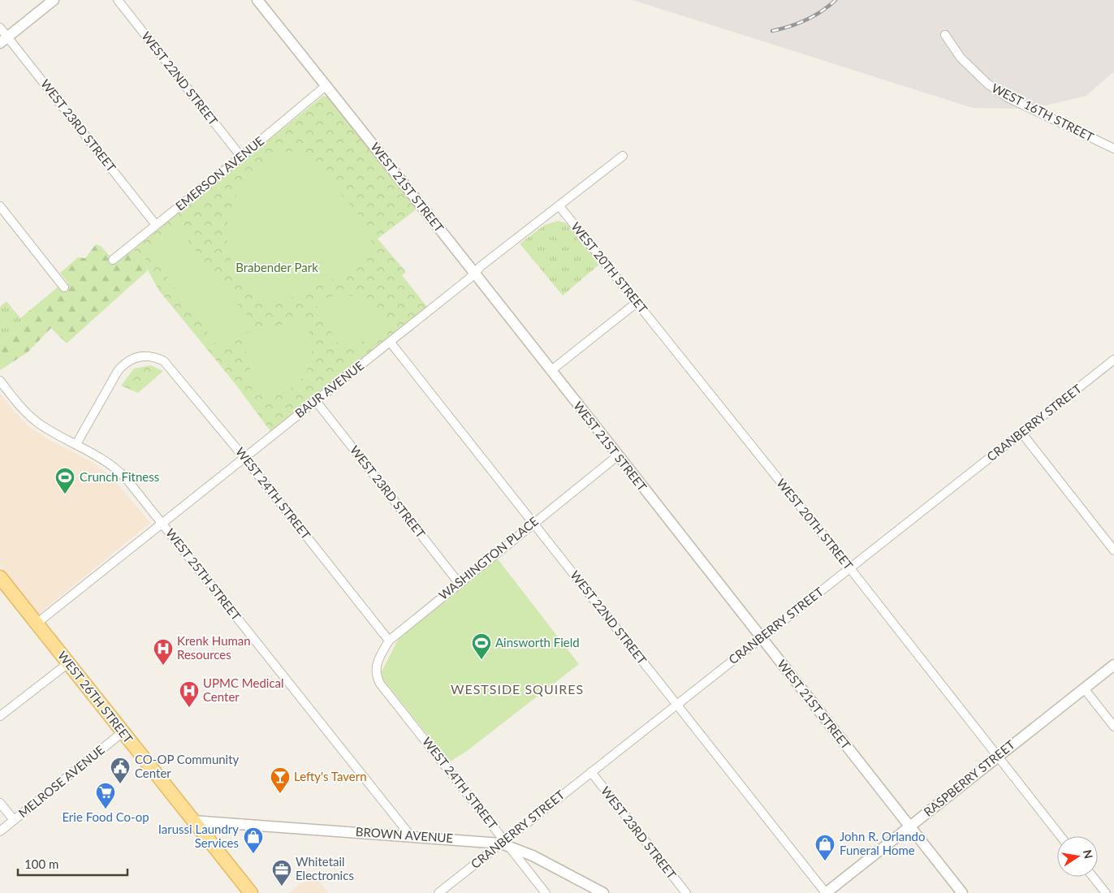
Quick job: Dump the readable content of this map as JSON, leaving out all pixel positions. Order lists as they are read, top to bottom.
{
  "streets": {
    "main road": ["WEST 26TH STREET"],
    "street": [
      "WEST 22ND STREET",
      "WEST 16TH STREET",
      "WEST 23RD STREET",
      "EMERSON AVENUE",
      "WEST 21ST STREET",
      "WEST 20TH STREET",
      "BAUR AVENUE",
      "CRANBERRY STREET",
      "WEST 24TH STREET",
      "WASHINGTON PLACE",
      "WEST 25TH STREET",
      "RASPBERRY STREET",
      "MELROSE AVENUE",
      "BROWN AVENUE"
    ]
  },
  "crossings": [
    ["WEST 22ND STREET", "EMERSON AVENUE"],
    ["WEST 22ND STREET", "BAUR AVENUE"],
    ["WEST 22ND STREET", "CRANBERRY STREET"],
    ["WEST 22ND STREET", "WASHINGTON PLACE"],
    ["WEST 22ND STREET", "RASPBERRY STREET"],
    ["WEST 23RD STREET", "EMERSON AVENUE"],
    ["WEST 23RD STREET", "BAUR AVENUE"],
    ["WEST 23RD STREET", "CRANBERRY STREET"],
    ["WEST 23RD STREET", "WASHINGTON PLACE"],
    ["EMERSON AVENUE", "WEST 21ST STREET"],
    ["WEST 21ST STREET", "BAUR AVENUE"],
    ["WEST 21ST STREET", "CRANBERRY STREET"],
    ["WEST 21ST STREET", "WASHINGTON PLACE"],
    ["WEST 21ST STREET", "RASPBERRY STREET"],
    ["WEST 20TH STREET", "BAUR AVENUE"],
    ["WEST 20TH STREET", "CRANBERRY STREET"],
    ["WEST 20TH STREET", "RASPBERRY STREET"],
    ["BAUR AVENUE", "WEST 24TH STREET"],
    ["BAUR AVENUE", "WEST 25TH STREET"],
    ["BAUR AVENUE", "WEST 26TH STREET"],
    ["CRANBERRY STREET", "WEST 24TH STREET"],
    ["CRANBERRY STREET", "BROWN AVENUE"],
    ["WEST 24TH STREET", "WASHINGTON PLACE"],
    ["WEST 24TH STREET", "WEST 25TH STREET"],
    ["WEST 24TH STREET", "BROWN AVENUE"],
    ["WEST 25TH STREET", "BROWN AVENUE"],
    ["WEST 26TH STREET", "MELROSE AVENUE"],
    ["WEST 26TH STREET", "BROWN AVENUE"]
  ],
  "districts": ["WESTSIDE SQUIRES"],
  "parks": ["Brabender Park"],
  "places": {
    "sports": ["Crunch Fitness", "Ainsworth Field"],
    "hospital": ["Krenk Human Resources", "UPMC Medical Center"],
    "public building": ["CO-OP Community Center"],
    "bar": ["Lefty's Tavern"],
    "supermarket": ["Erie Food Co-op"],
    "shop": ["Iarussi Laundry Services", "John R. Orlando Funeral Home"],
    "office": ["Whitetail Electronics"]
  },
  "scale_bar": "100 m",
  "north": "right"
}
